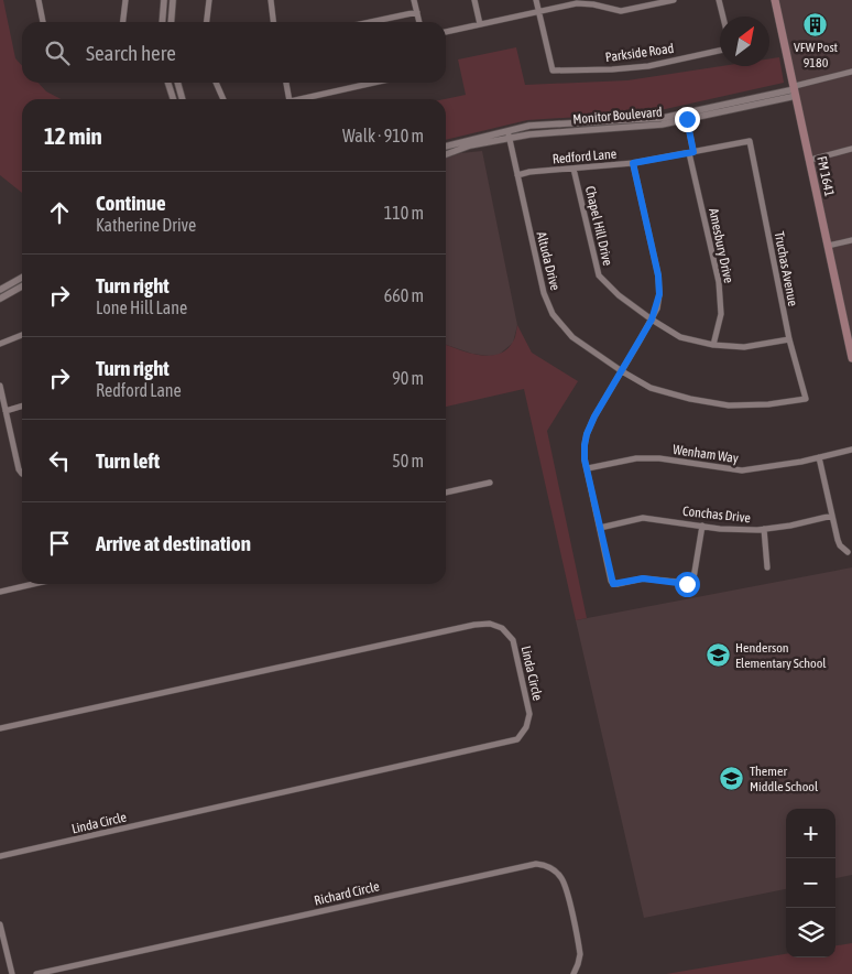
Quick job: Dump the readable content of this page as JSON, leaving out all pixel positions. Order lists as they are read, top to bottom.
{
  "streets": {
    "main road": ["FM 1641"],
    "street": [
      "Parkside Road",
      "Monitor Boulevard",
      "Redford Lane",
      "Chapel Hill Drive",
      "Amesbury Drive",
      "Altuda Drive",
      "Truchas Avenue",
      "Wenham Way",
      "Conchas Drive",
      "Linda Circle",
      "Richard Circle"
    ]
  },
  "crossings": [
    ["Monitor Boulevard", "FM 1641"],
    ["Monitor Boulevard", "Amesbury Drive"],
    ["Monitor Boulevard", "Altuda Drive"],
    ["Redford Lane", "Chapel Hill Drive"],
    ["Redford Lane", "Amesbury Drive"],
    ["Redford Lane", "Altuda Drive"],
    ["Redford Lane", "Truchas Avenue"],
    ["Chapel Hill Drive", "Amesbury Drive"],
    ["Chapel Hill Drive", "Truchas Avenue"],
    ["Altuda Drive", "Truchas Avenue"]
  ],
  "places": {
    "building": ["VFW Post 9180"],
    "school or university": ["Henderson Elementary School", "Themer Middle School"]
  },
  "north": "top right",
  "page": {
    "search": "Search here",
    "heading": ["12 min", "Walk · 910 m"],
    "list": [
      ["Continue", "Katherine Drive", "110 m"],
      ["Turn right", "Lone Hill Lane", "660 m"],
      ["Turn right", "Redford Lane", "90 m"],
      ["Turn left", "50 m"],
      "Arrive at destination"
    ],
    "map_buttons": ["+", "−"]
  }
}
